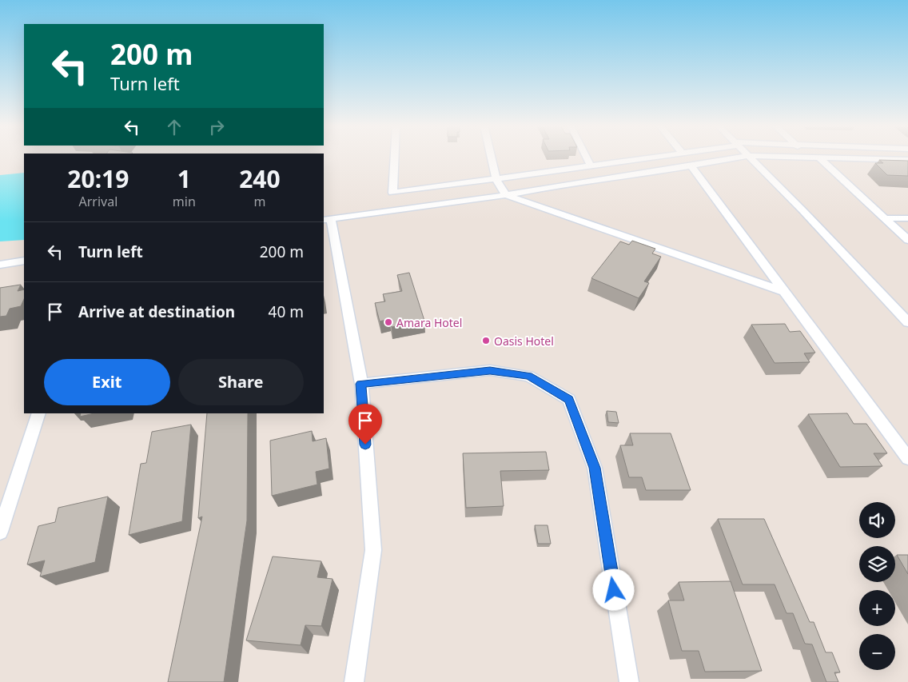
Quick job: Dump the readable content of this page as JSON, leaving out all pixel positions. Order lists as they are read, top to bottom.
{
  "places": ["Amara Hotel", "Oasis Hotel"],
  "page": {
    "turn": ["200 m", "Turn left"],
    "eta": [
      "20:19",
      "Arrival",
      "1",
      "min",
      "240",
      "m"
    ],
    "list": [
      {
        "name": "Turn left",
        "value": "200 m"
      },
      {
        "name": "Arrive at destination",
        "value": "40 m"
      }
    ],
    "buttons": ["Exit", "Share"],
    "map_buttons": ["+", "−"]
  }
}
